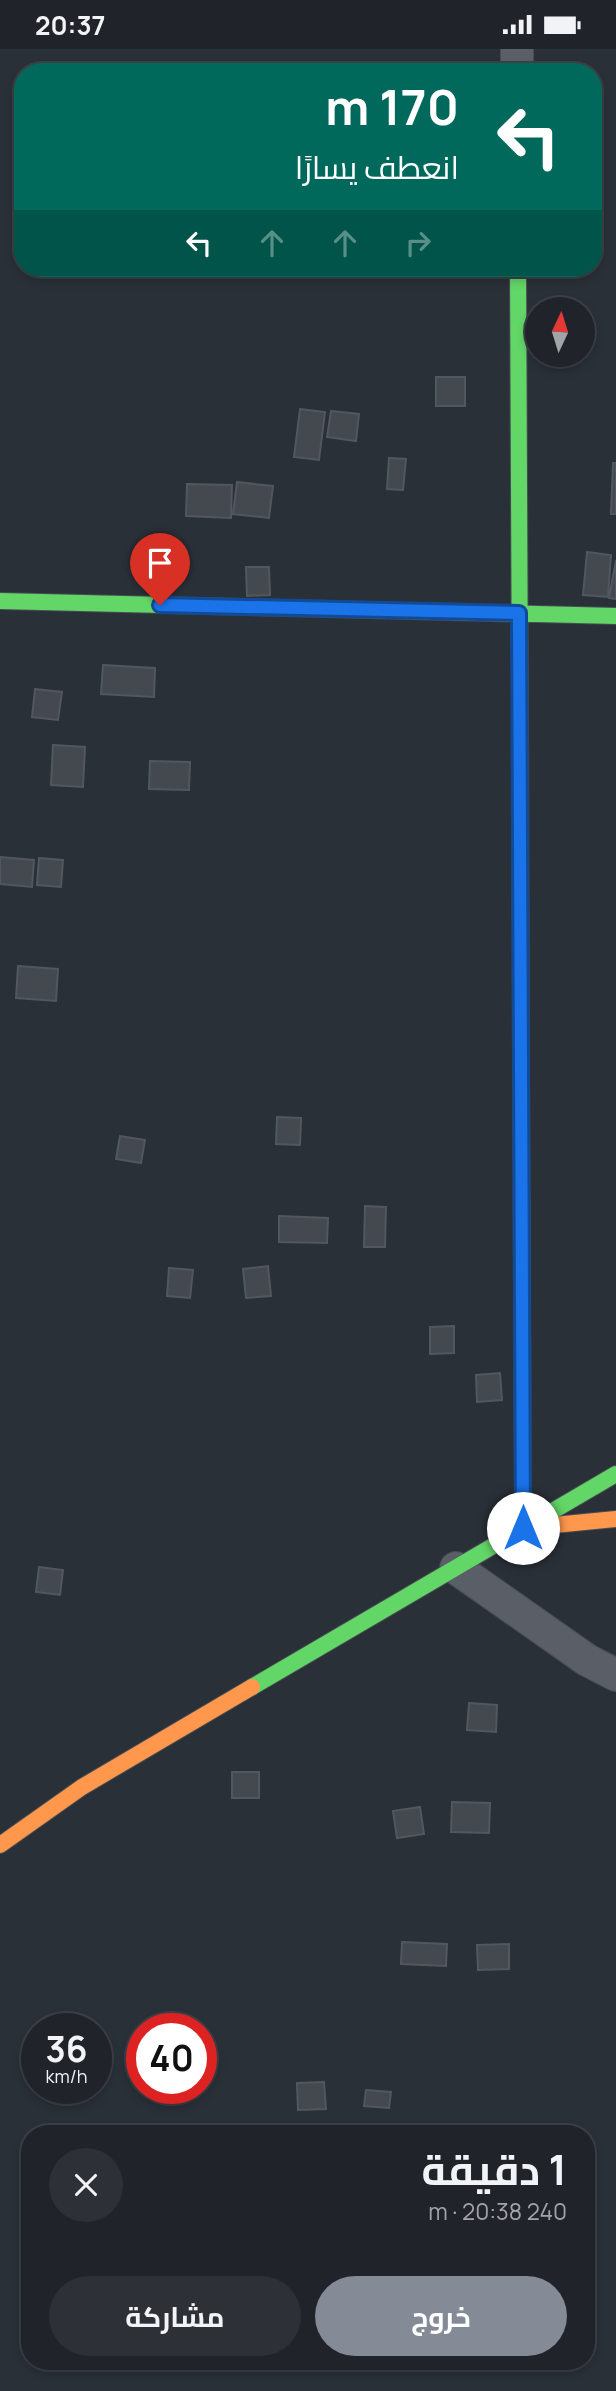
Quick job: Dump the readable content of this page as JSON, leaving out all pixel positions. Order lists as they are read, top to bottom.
{
  "north": "top",
  "page": {
    "status": "20:37",
    "turn": ["170 m", "انعطف يسارًا"],
    "speed": "36 km/h",
    "limit": "40",
    "heading": ["1 دقيقة", "240 m · 20:38"],
    "buttons": ["خروج", "مشاركة"]
  }
}
